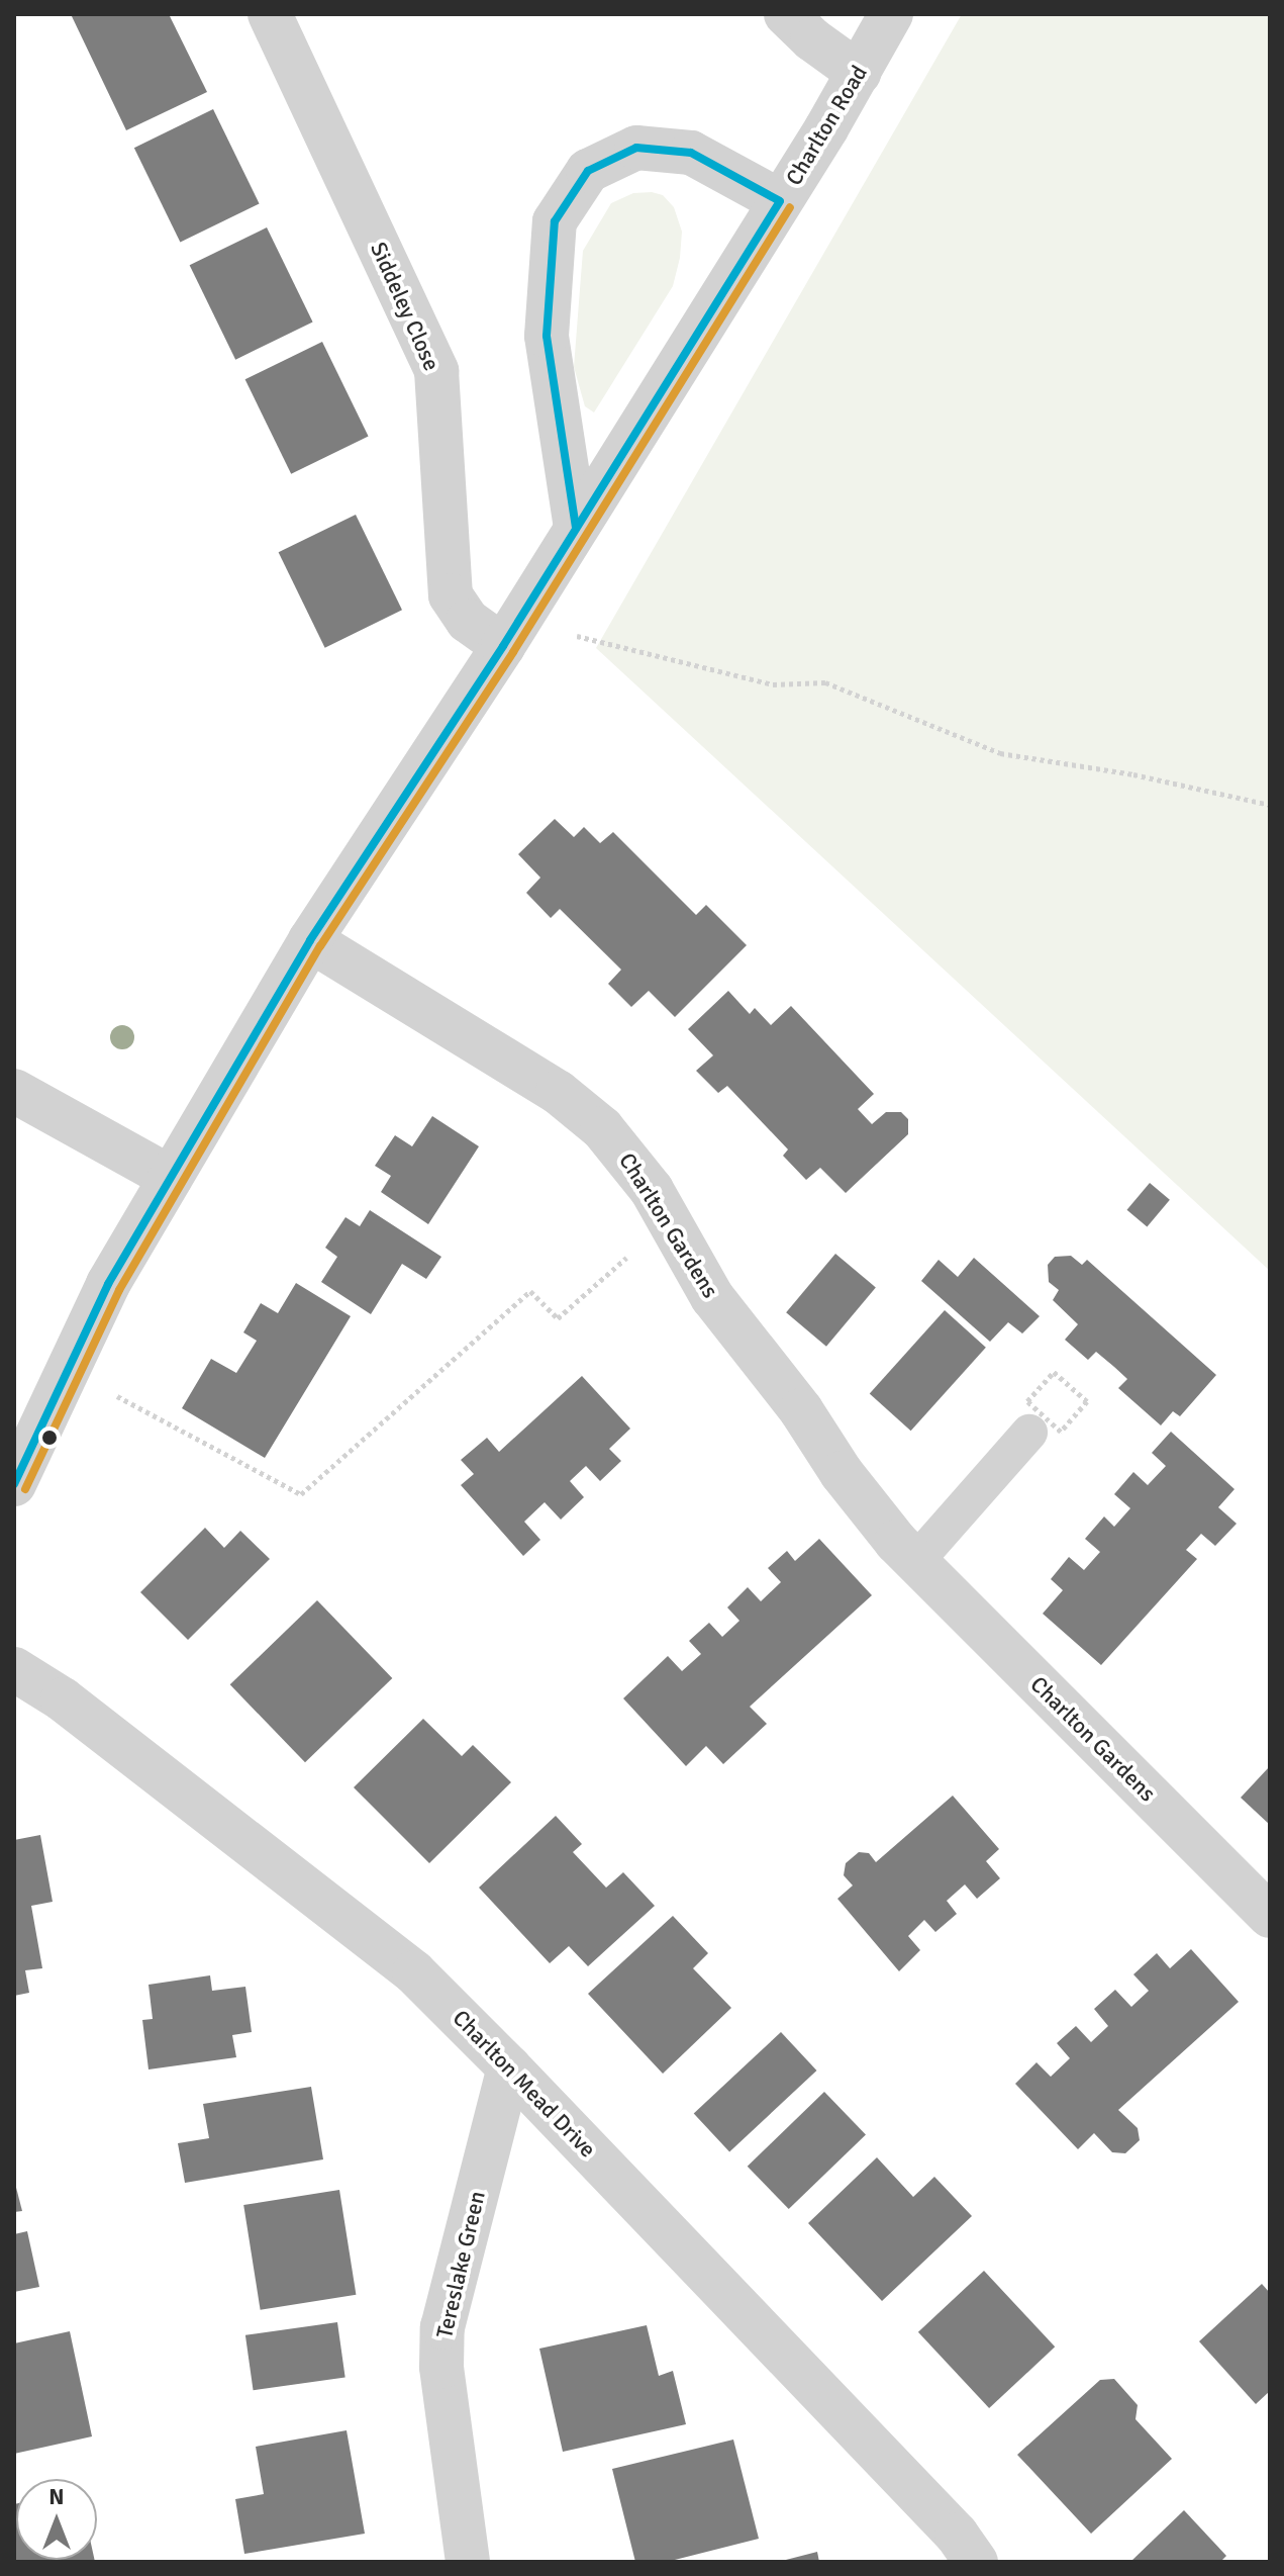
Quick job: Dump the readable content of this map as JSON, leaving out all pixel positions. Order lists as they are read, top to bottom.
{
  "streets": {
    "street": [
      "Charlton Road",
      "Siddeley Close",
      "Charlton Gardens",
      "Charlton Mead Drive",
      "Tereslake Green"
    ]
  },
  "crossings": [
    ["Charlton Road", "Siddeley Close"],
    ["Charlton Road", "Charlton Gardens"],
    ["Charlton Mead Drive", "Tereslake Green"]
  ],
  "north": "top"
}
